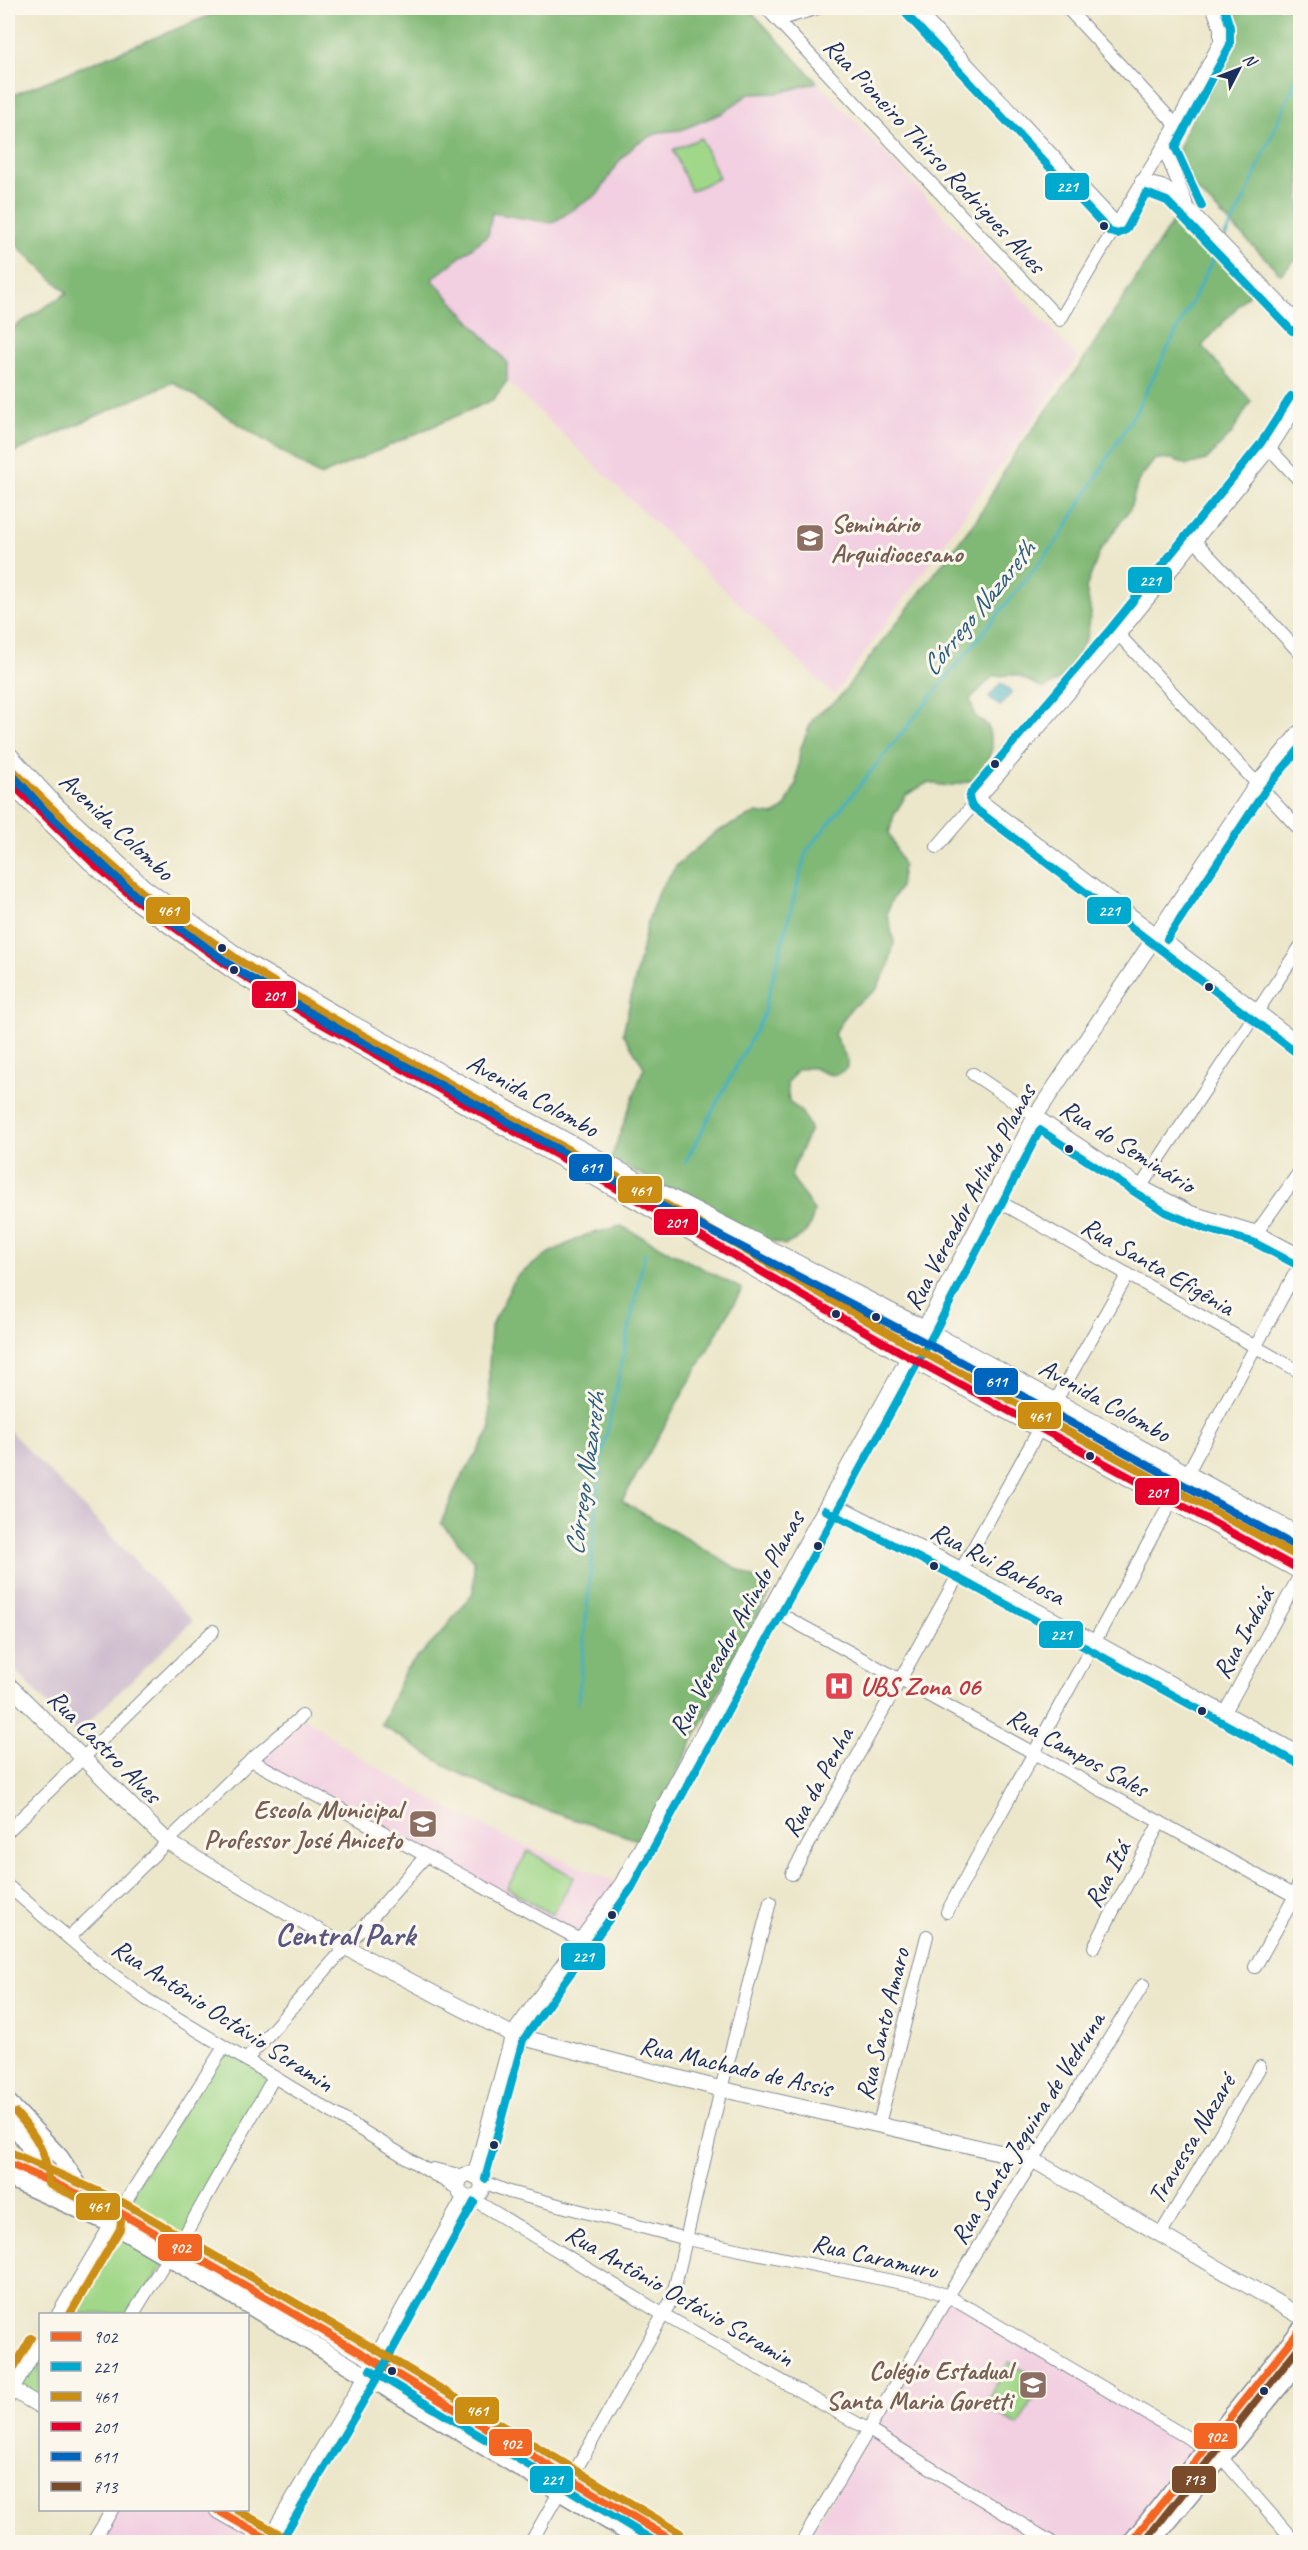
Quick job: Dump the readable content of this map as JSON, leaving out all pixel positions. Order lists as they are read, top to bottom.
{
  "streets": {
    "main road": ["Avenida Colombo"],
    "street": [
      "Rua Pioneiro Thirso Rodrigues Alves",
      "Rua do Seminário",
      "Rua Vereador Arlindo Planas",
      "Rua Santa Efigênia",
      "Rua Rui Barbosa",
      "Rua Indaiá",
      "Rua Castro Alves",
      "Rua Campos Sales",
      "Rua da Penha",
      "Rua Itá",
      "Rua Antônio Octávio Scramin",
      "Rua Santo Amaro",
      "Rua Machado de Assis",
      "Rua Santa Joquina de Vedruna",
      "Travessa Nazaré",
      "Rua Caramuru"
    ]
  },
  "crossings": [
    ["Avenida Colombo", "Rua Vereador Arlindo Planas"],
    ["Avenida Colombo", "Rua Indaiá"],
    ["Avenida Colombo", "Rua da Penha"],
    ["Rua do Seminário", "Rua Vereador Arlindo Planas"],
    ["Rua Vereador Arlindo Planas", "Rua Santa Efigênia"],
    ["Rua Vereador Arlindo Planas", "Rua Rui Barbosa"],
    ["Rua Vereador Arlindo Planas", "Rua Campos Sales"],
    ["Rua Vereador Arlindo Planas", "Rua Machado de Assis"],
    ["Rua Rui Barbosa", "Rua Indaiá"],
    ["Rua Rui Barbosa", "Rua da Penha"],
    ["Rua Castro Alves", "Rua Machado de Assis"],
    ["Rua Campos Sales", "Rua da Penha"],
    ["Rua Campos Sales", "Rua Itá"],
    ["Rua Antônio Octávio Scramin", "Rua Santa Joquina de Vedruna"],
    ["Rua Antônio Octávio Scramin", "Rua Caramuru"],
    ["Rua Santo Amaro", "Rua Machado de Assis"],
    ["Rua Machado de Assis", "Rua Santa Joquina de Vedruna"],
    ["Rua Machado de Assis", "Travessa Nazaré"],
    ["Rua Santa Joquina de Vedruna", "Rua Caramuru"]
  ],
  "districts": ["Central Park"],
  "water": ["Córrego Nazareth"],
  "places": {
    "school or university": ["Seminário Arquidiocesano", "Escola Municipal Professor José Aniceto", "Colégio Estadual Santa Maria Goretti"],
    "hospital": ["UBS Zona 06"]
  },
  "lines": [
    "transit line 221",
    "transit line 611",
    "transit line 461",
    "transit line 201",
    "transit line 902",
    "transit line 713"
  ],
  "legend": [
    "902",
    "221",
    "461",
    "201",
    "611",
    "713"
  ],
  "north": "top right"
}
